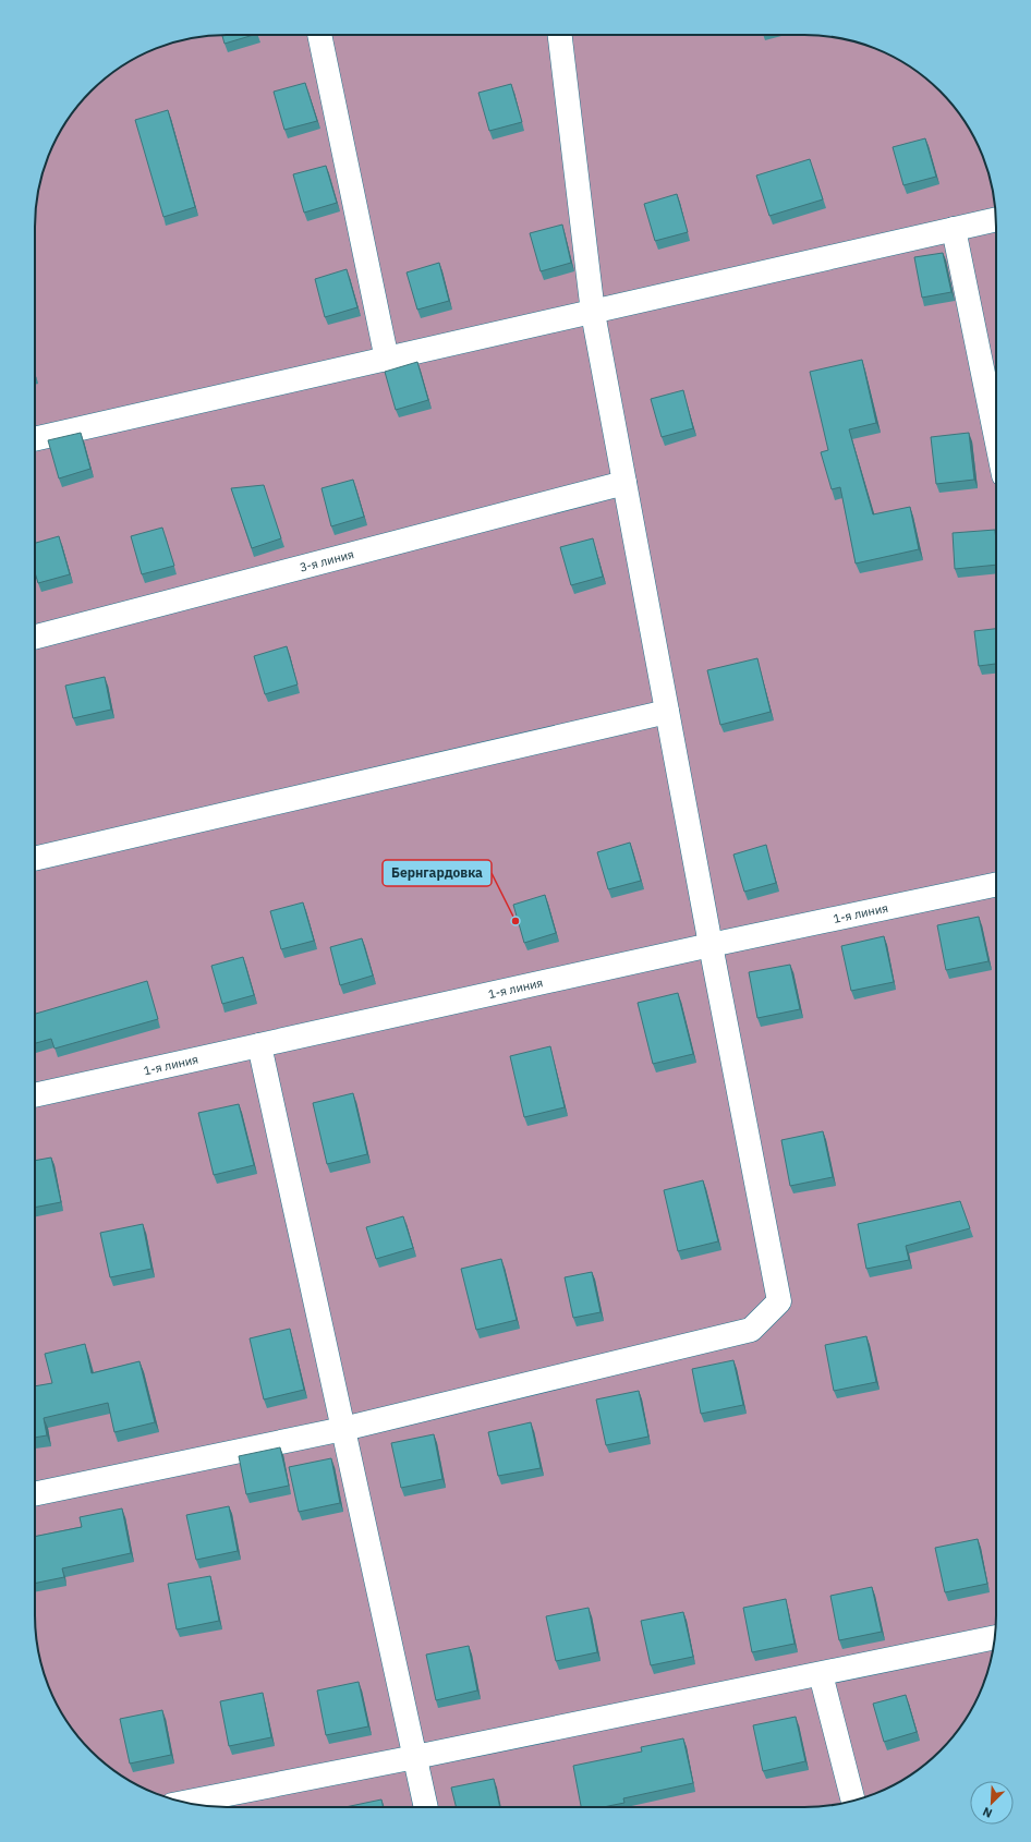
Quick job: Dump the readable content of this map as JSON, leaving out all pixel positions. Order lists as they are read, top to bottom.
{
  "streets": {
    "street": ["3-я линия", "1-я линия"]
  },
  "places": ["Бернгардовка"],
  "north": "bottom left"
}
